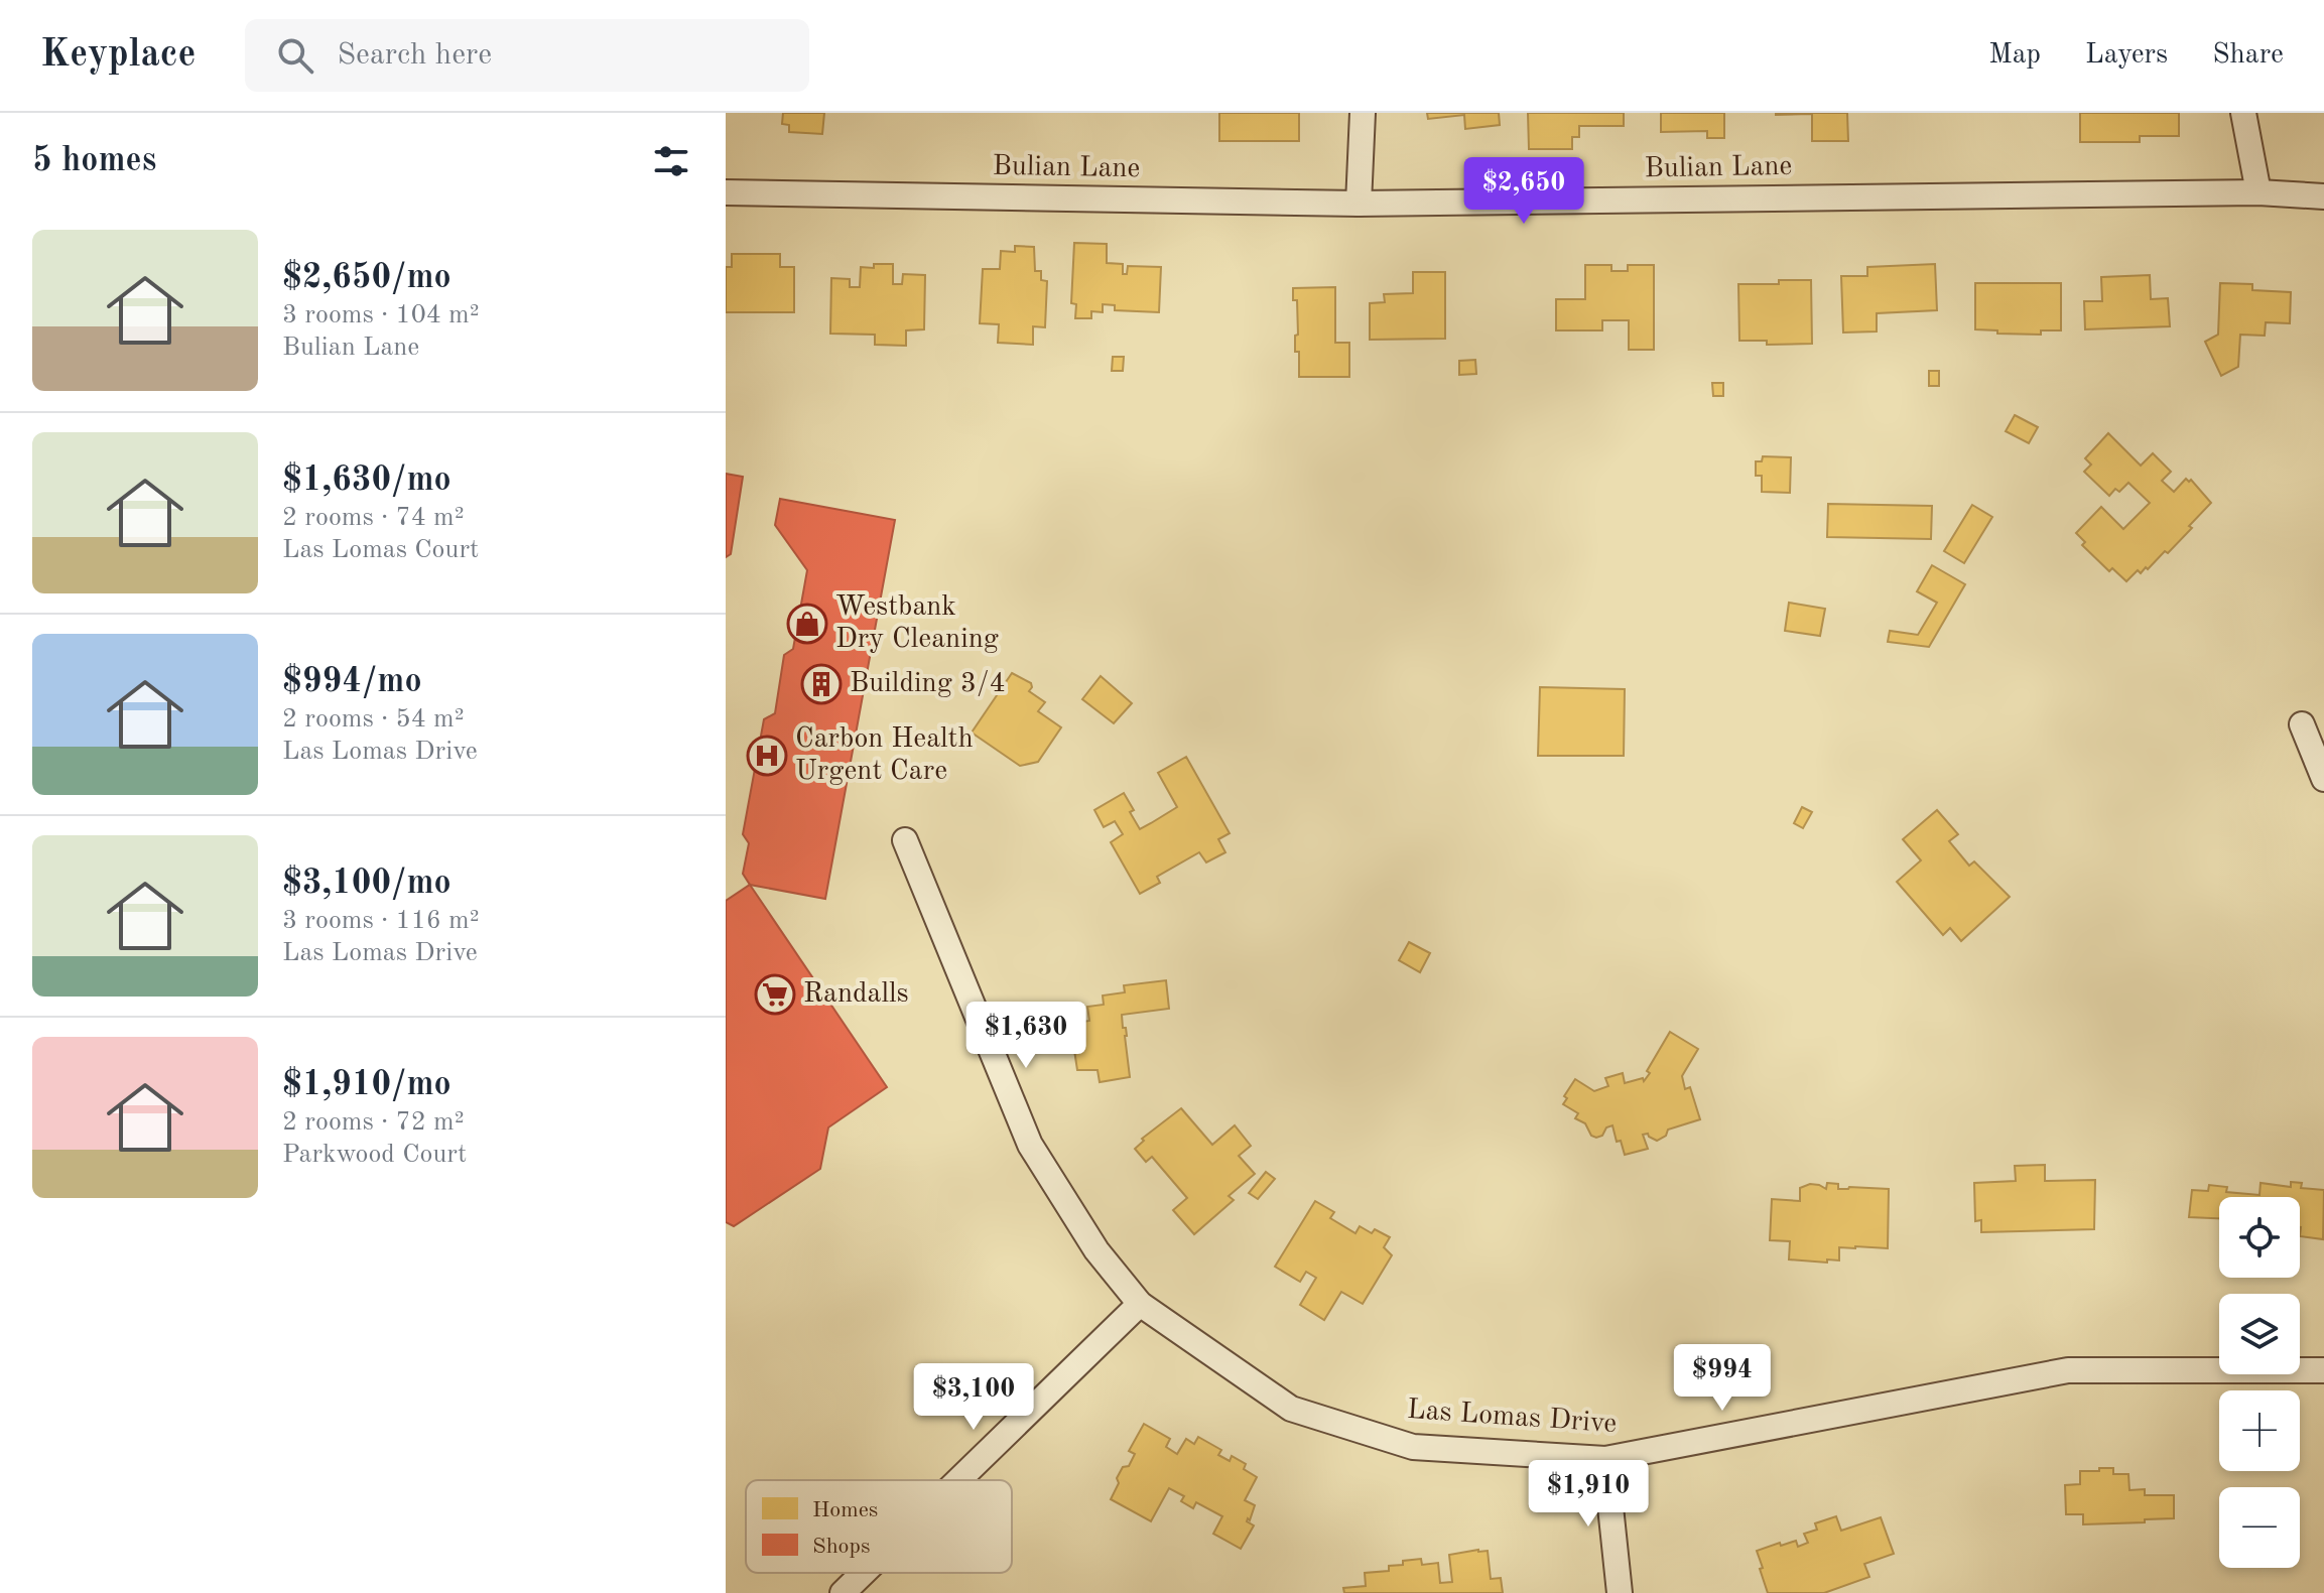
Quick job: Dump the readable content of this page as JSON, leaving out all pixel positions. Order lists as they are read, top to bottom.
{
  "streets": {
    "street": ["Bulian Lane", "Las Lomas Drive"]
  },
  "places": {
    "shop": ["Westbank Dry Cleaning"],
    "building": ["Building 3/4"],
    "hospital": ["Carbon Health Urgent Care"],
    "supermarket": ["Randalls"]
  },
  "legend": ["Homes", "Shops"],
  "page": {
    "header": "Keyplace",
    "search": "Search here",
    "nav": ["Map", "Layers", "Share"],
    "heading": "5 homes",
    "price": [
      "$2,650",
      "$1,630",
      "$994",
      "$3,100",
      "$1,910"
    ],
    "list": [
      {
        "name": "$2,650/mo",
        "note": "3 rooms · 104 m² · Bulian Lane"
      },
      {
        "name": "$1,630/mo",
        "note": "2 rooms · 74 m² · Las Lomas Court"
      },
      {
        "name": "$994/mo",
        "note": "2 rooms · 54 m² · Las Lomas Drive"
      },
      {
        "name": "$3,100/mo",
        "note": "3 rooms · 116 m² · Las Lomas Drive"
      },
      {
        "name": "$1,910/mo",
        "note": "2 rooms · 72 m² · Parkwood Court"
      }
    ],
    "map_buttons": ["+", "−"]
  }
}
